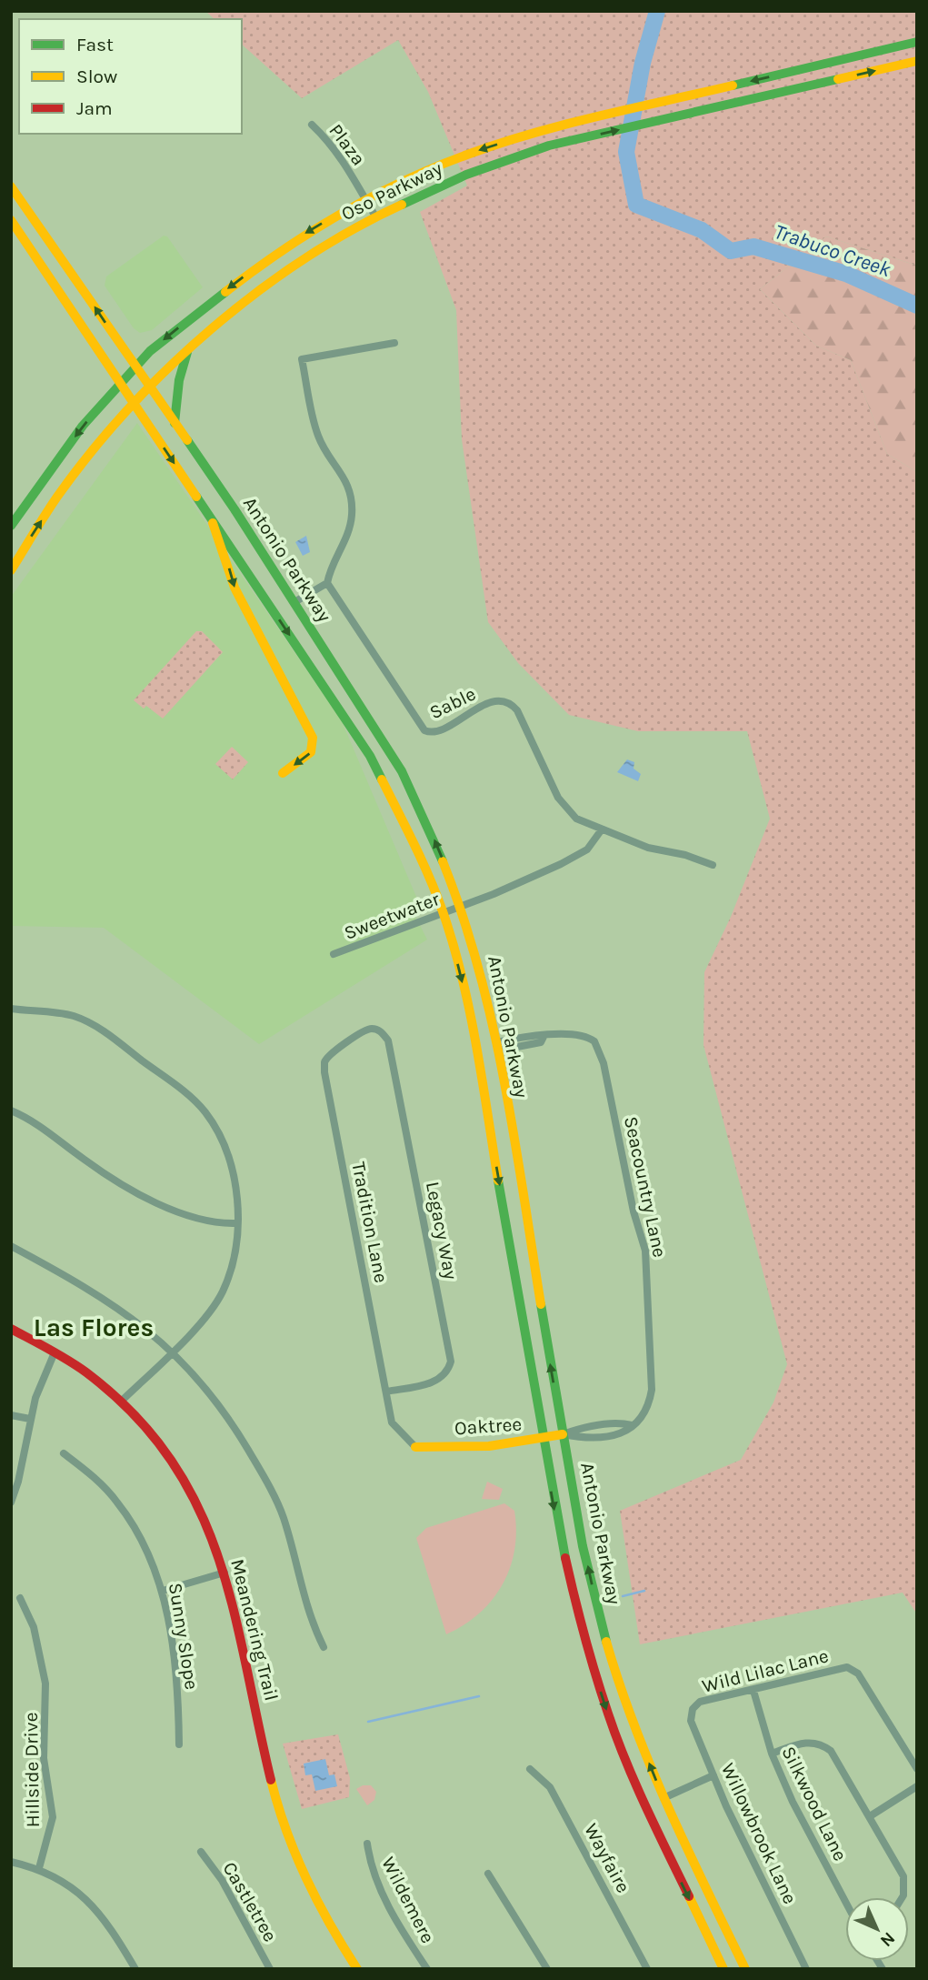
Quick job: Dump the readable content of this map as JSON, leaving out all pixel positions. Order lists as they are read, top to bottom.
{
  "streets": {
    "main road": [
      "Oso Parkway",
      "Antonio Parkway",
      "Oaktree",
      "Meandering Trail"
    ],
    "street": [
      "Plaza",
      "Sable",
      "Sweetwater",
      "Seacountry Lane",
      "Tradition Lane",
      "Legacy Way",
      "Sunny Slope",
      "Wild Lilac Lane",
      "Hillside Drive",
      "Silkwood Lane",
      "Willowbrook Lane",
      "Wayfaire",
      "Wildemere",
      "Castletree"
    ]
  },
  "crossings": [
    ["Plaza", "Oso Parkway"],
    ["Oso Parkway", "Antonio Parkway"],
    ["Antonio Parkway", "Sweetwater"],
    ["Antonio Parkway", "Seacountry Lane"],
    ["Antonio Parkway", "Oaktree"],
    ["Tradition Lane", "Legacy Way"],
    ["Tradition Lane", "Oaktree"],
    ["Wild Lilac Lane", "Silkwood Lane"],
    ["Wild Lilac Lane", "Willowbrook Lane"]
  ],
  "districts": ["Las Flores"],
  "water": ["Trabuco Creek"],
  "legend": ["Fast", "Slow", "Jam"],
  "north": "bottom right"
}
